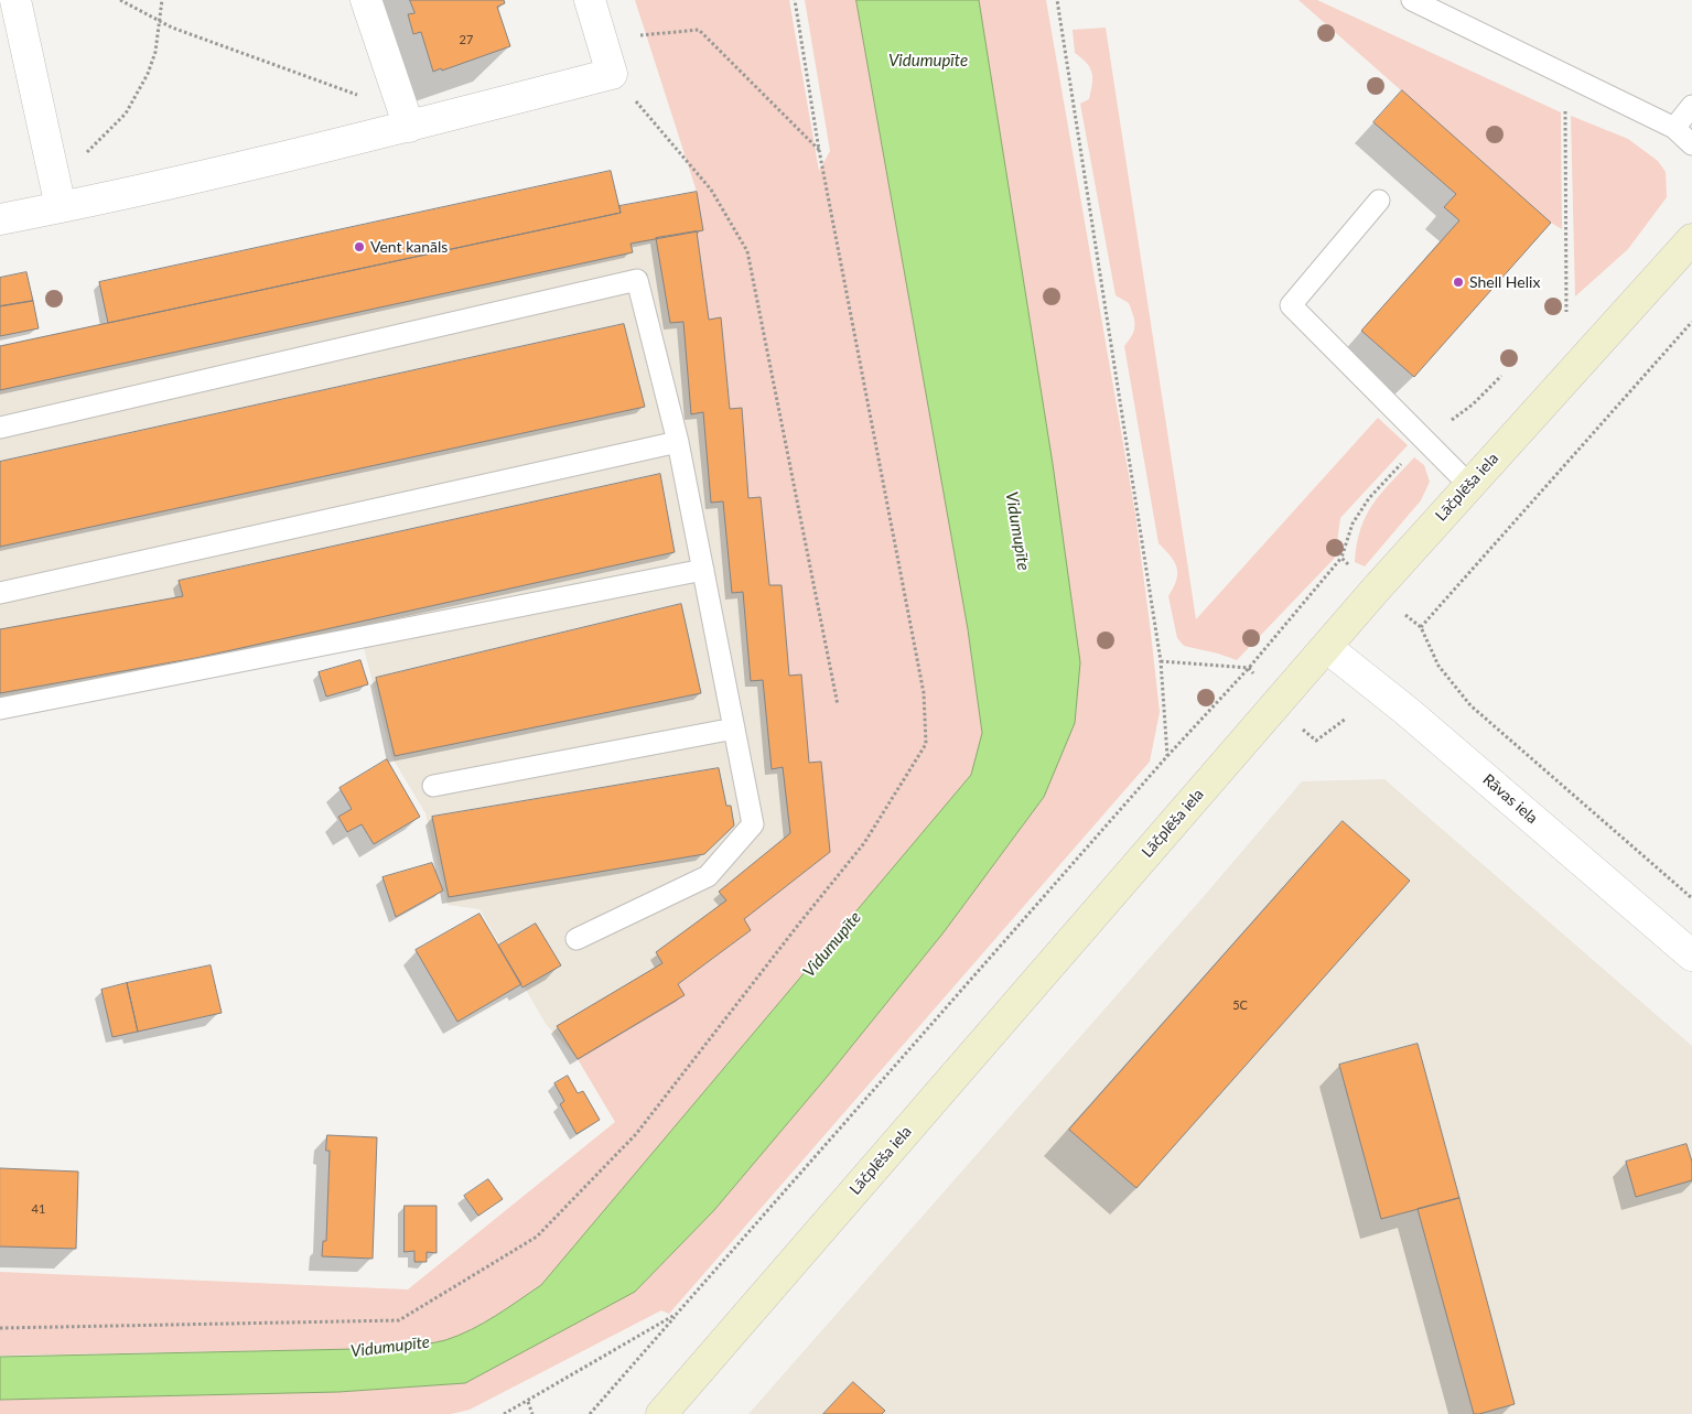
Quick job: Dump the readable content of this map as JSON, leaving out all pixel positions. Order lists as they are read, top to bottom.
{
  "streets": {
    "main road": ["Lāčplēša iela"],
    "street": ["Rāvas iela"]
  },
  "crossings": [
    ["Lāčplēša iela", "Rāvas iela"]
  ],
  "water": ["Vidumupīte"],
  "places": ["Vent kanāls", "Shell Helix"],
  "house_numbers": ["27", "5C", "41"]
}
